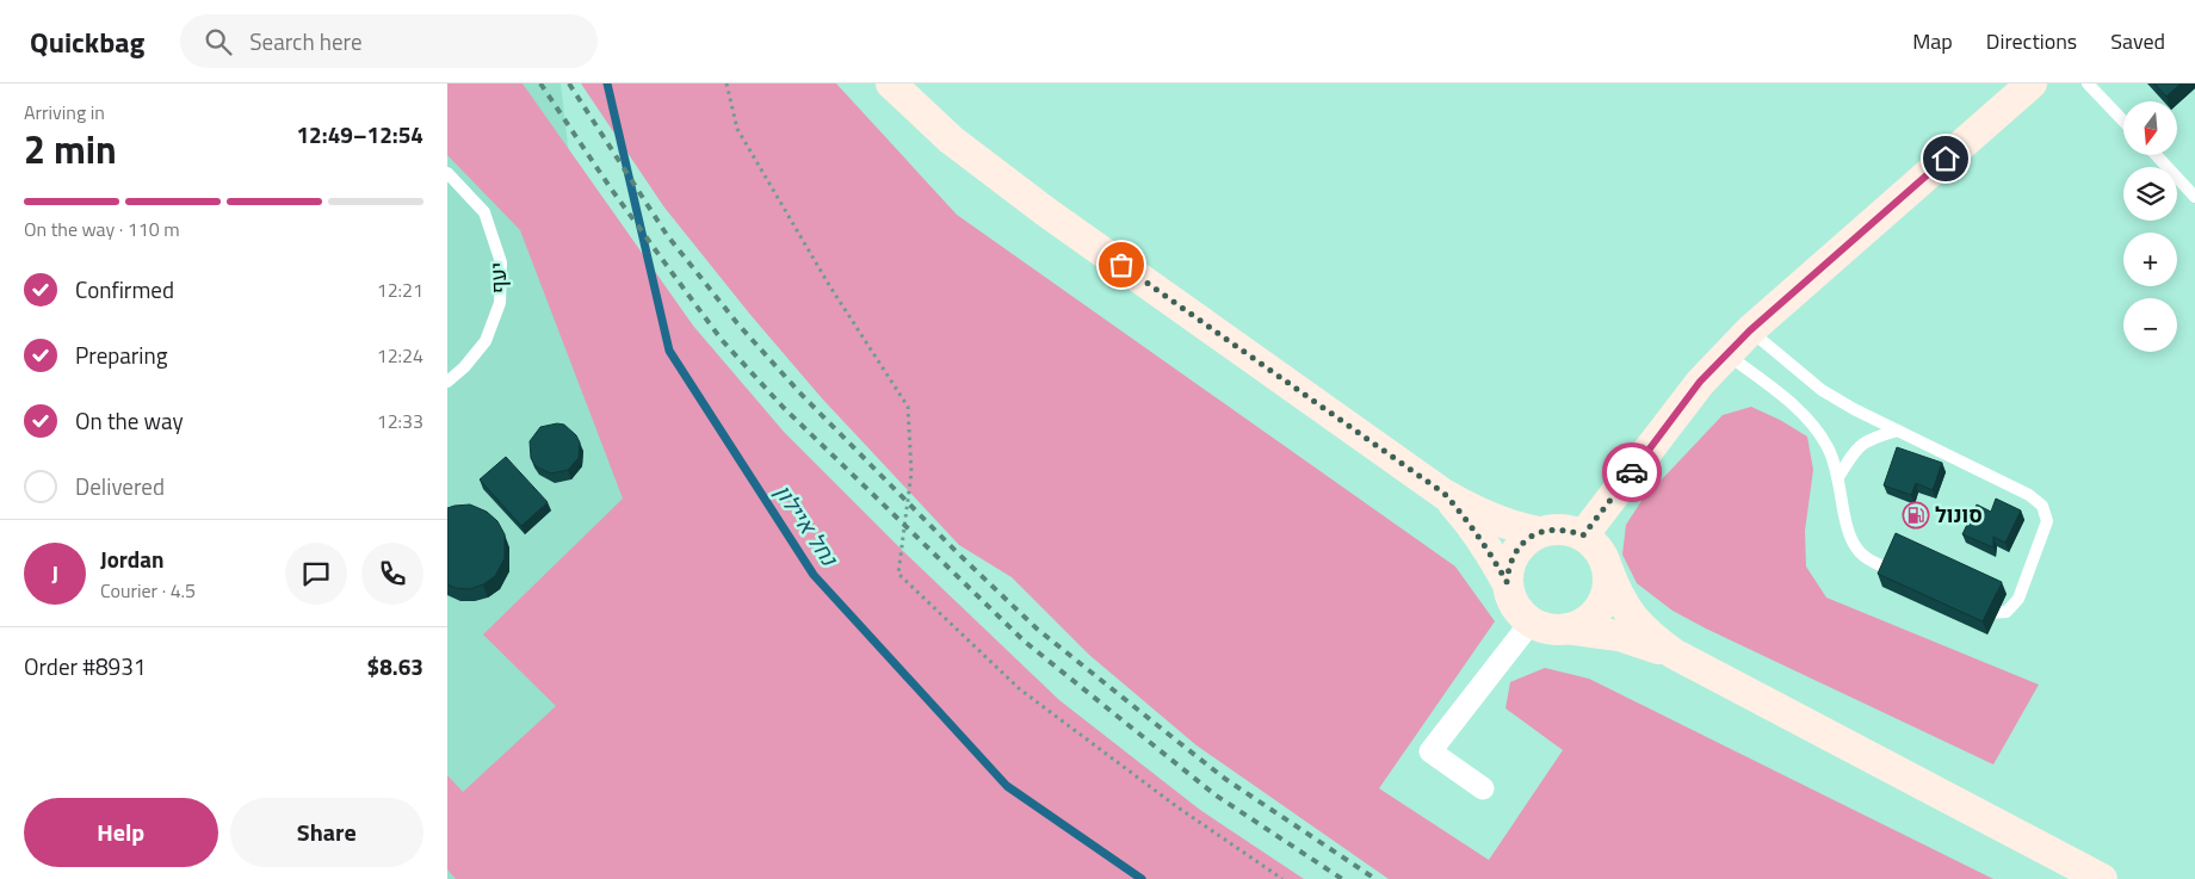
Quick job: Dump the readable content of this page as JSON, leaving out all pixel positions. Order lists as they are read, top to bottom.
{
  "streets": {
    "lane": ["יעף"]
  },
  "water": ["נחל איילון"],
  "places": {
    "fuel station": ["סונול"]
  },
  "north": "bottom",
  "page": {
    "header": "Quickbag",
    "search": "Search here",
    "nav": ["Map", "Directions", "Saved"],
    "heading": ["2 min", "Arriving in", "12:49–12:54"],
    "panel": [
      "Jordan",
      "Courier · 4.5",
      "Order #8931",
      "$8.63"
    ],
    "map_buttons": ["+", "−"],
    "bar": "On the way · 110 m",
    "list": [
      ["Confirmed", "12:21"],
      ["Preparing", "12:24"],
      ["On the way", "12:33"],
      "Delivered"
    ],
    "round": "J",
    "buttons": ["Help", "Share"]
  }
}
